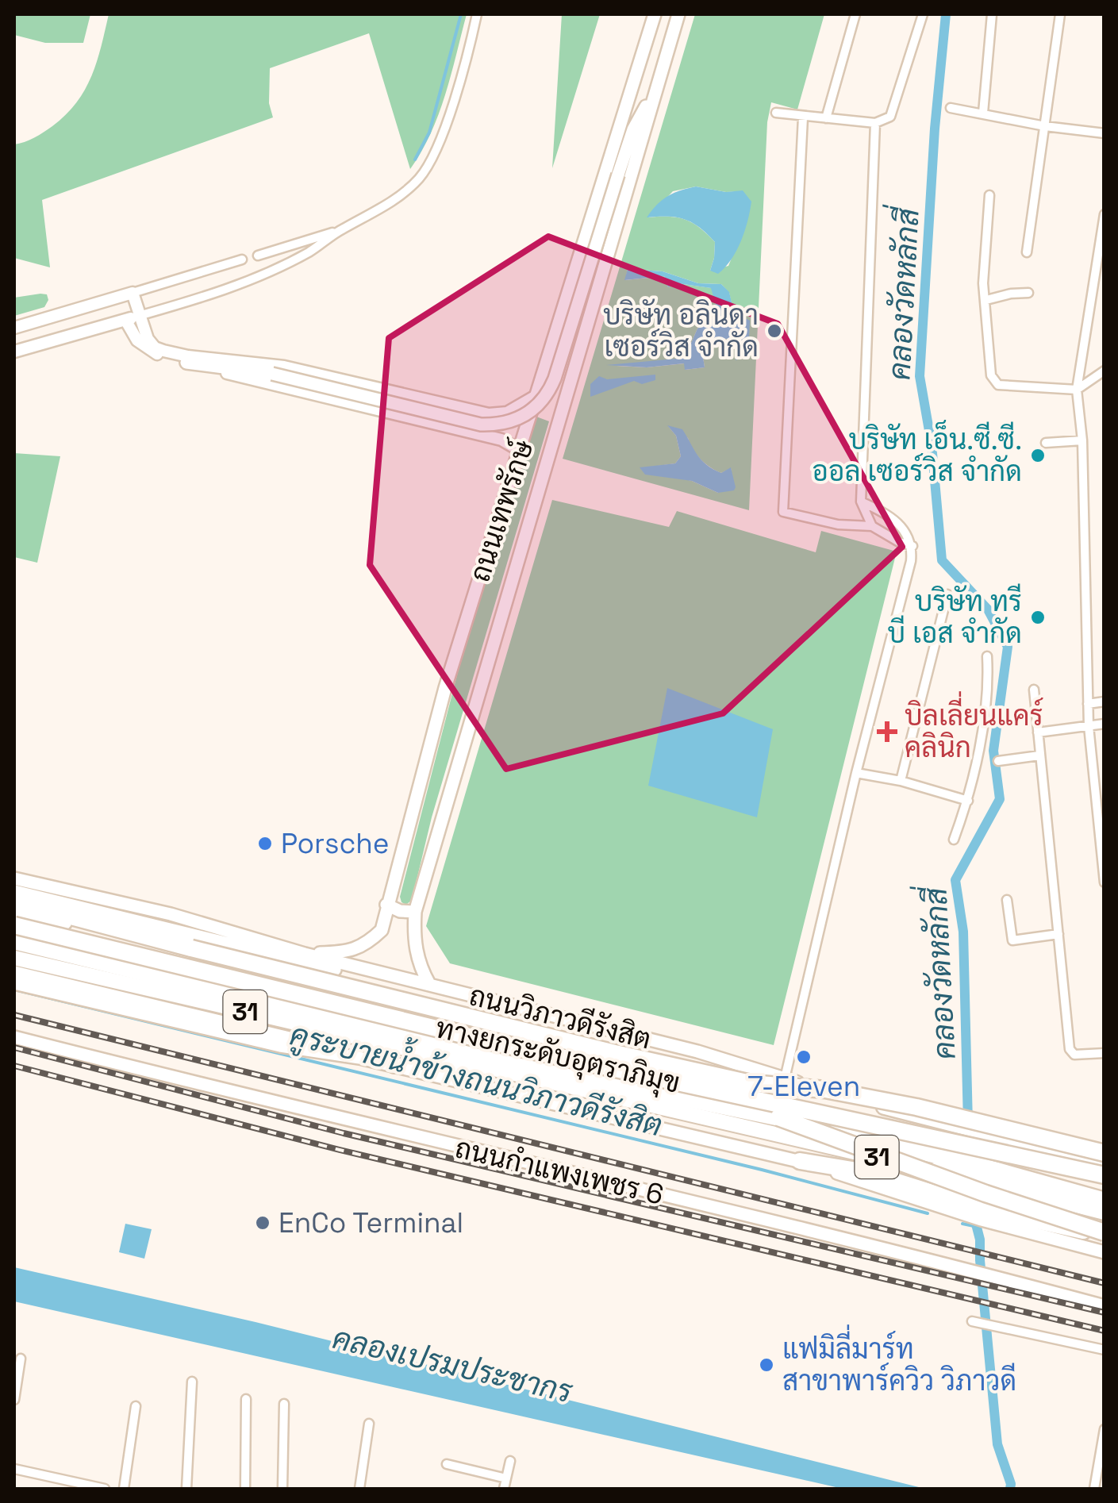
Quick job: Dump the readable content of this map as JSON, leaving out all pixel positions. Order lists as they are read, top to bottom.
{
  "streets": {
    "highway": ["31", "ถนนวิภาวดีรังสิต", "ทางยกระดับอุตราภิมุข"],
    "main road": ["ถนนเทพรักษ์", "ถนนกำแพงเพชร 6"]
  },
  "crossings": [
    ["ถนนเทพรักษ์", "ถนนวิภาวดีรังสิต"],
    ["ถนนวิภาวดีรังสิต", "ทางยกระดับอุตราภิมุข"]
  ],
  "water": ["คลองวัดหลักสี่", "คูระบายน้ำข้างถนนวิภาวดีรังสิต", "คลองเปรมประชากร"],
  "places": {
    "other": [
      "บริษัท อลินดา เซอร์วิส จำกัด",
      "บริษัท เอ็น.ซี.ซี. ออล เซอร์วิส จำกัด",
      "บริษัท ทรี บี เอส จำกัด",
      "Porsche",
      "7-Eleven",
      "EnCo Terminal",
      "แฟมิลี่มาร์ท สาขาพาร์ควิว วิภาวดี"
    ],
    "health": ["บิลเลี่ยนแคร์ คลินิก"]
  }
}
